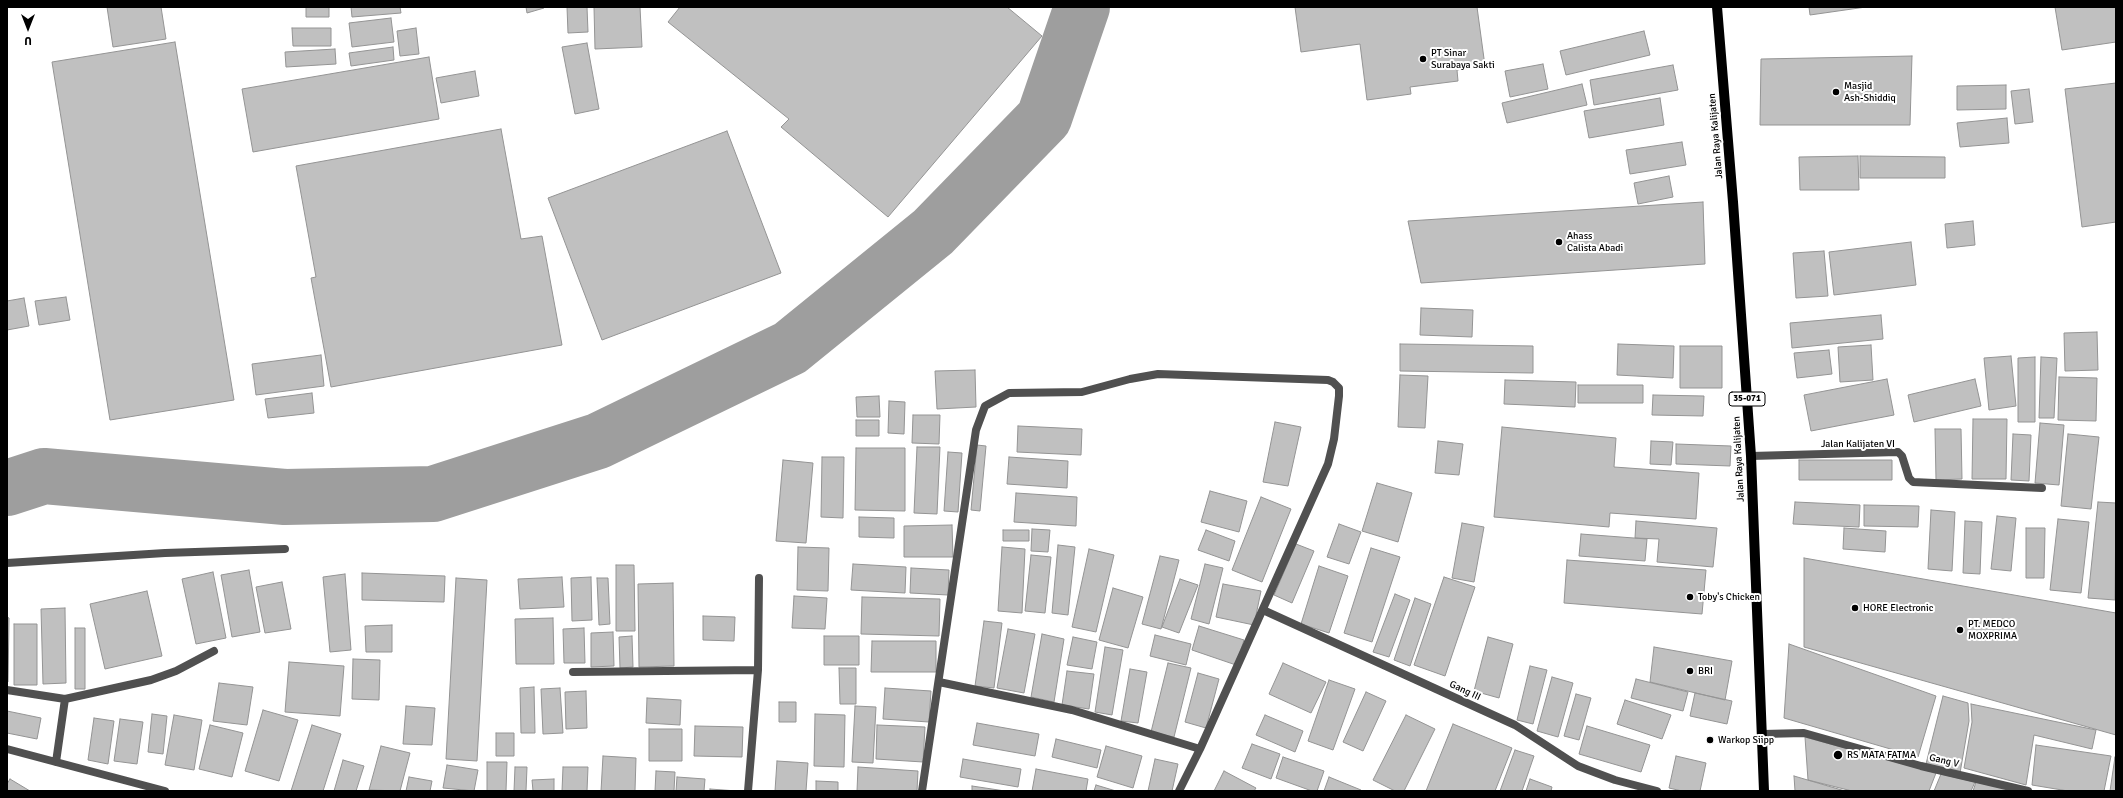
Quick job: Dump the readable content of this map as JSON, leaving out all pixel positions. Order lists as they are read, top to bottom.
{
  "streets": {
    "main road": ["Jalan Raya Kalijaten", "35-071"],
    "street": ["Jalan Kalijaten VI", "Gang III", "Gang V"]
  },
  "crossings": [
    ["Jalan Raya Kalijaten", "Jalan Kalijaten VI"],
    ["Jalan Raya Kalijaten", "Gang V"]
  ],
  "places": [
    "PT Sinar Surabaya Sakti",
    "Masjid Ash-Shiddiq",
    "Ahass Calista Abadi",
    "Toby's Chicken",
    "HORE Electronic",
    "PT. MEDCO MOXPRIMA",
    "BRI",
    "Warkop Siipp",
    "RS MATA FATMA"
  ],
  "north": "bottom"
}
